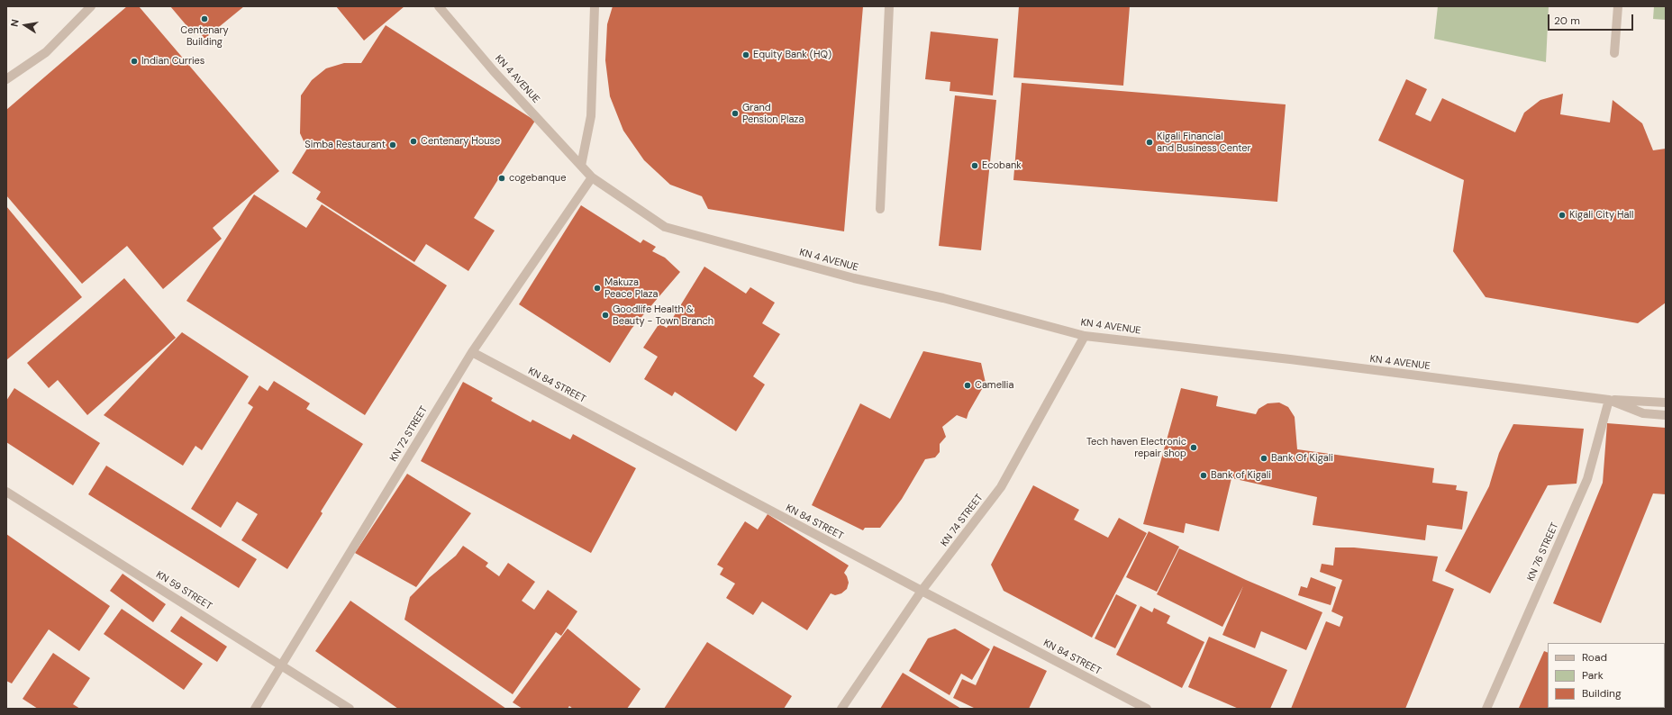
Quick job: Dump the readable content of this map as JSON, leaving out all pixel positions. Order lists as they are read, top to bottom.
{
  "streets": {
    "street": [
      "KN 4 AVENUE",
      "KN 84 STREET",
      "KN 72 STREET",
      "KN 74 STREET",
      "KN 76 STREET",
      "KN 59 STREET"
    ]
  },
  "crossings": [
    ["KN 4 AVENUE", "KN 72 STREET"],
    ["KN 4 AVENUE", "KN 74 STREET"],
    ["KN 4 AVENUE", "KN 76 STREET"],
    ["KN 84 STREET", "KN 72 STREET"],
    ["KN 84 STREET", "KN 74 STREET"],
    ["KN 72 STREET", "KN 59 STREET"]
  ],
  "places": [
    "Centenary Building",
    "Equity Bank (HQ)",
    "Indian Curries",
    "Grand Pension Plaza",
    "Centenary House",
    "Kigali Financial and Business Center",
    "Simba Restaurant",
    "Ecobank",
    "cogebanque",
    "Kigali City Hall",
    "Makuza Peace Plaza",
    "Goodlife Health & Beauty - Town Branch",
    "Camellia",
    "Tech haven Electronic repair shop",
    "Bank Of Kigali",
    "Bank of Kigali"
  ],
  "legend": ["Road", "Park", "Building"],
  "scale_bar": "20 m",
  "north": "left"
}
